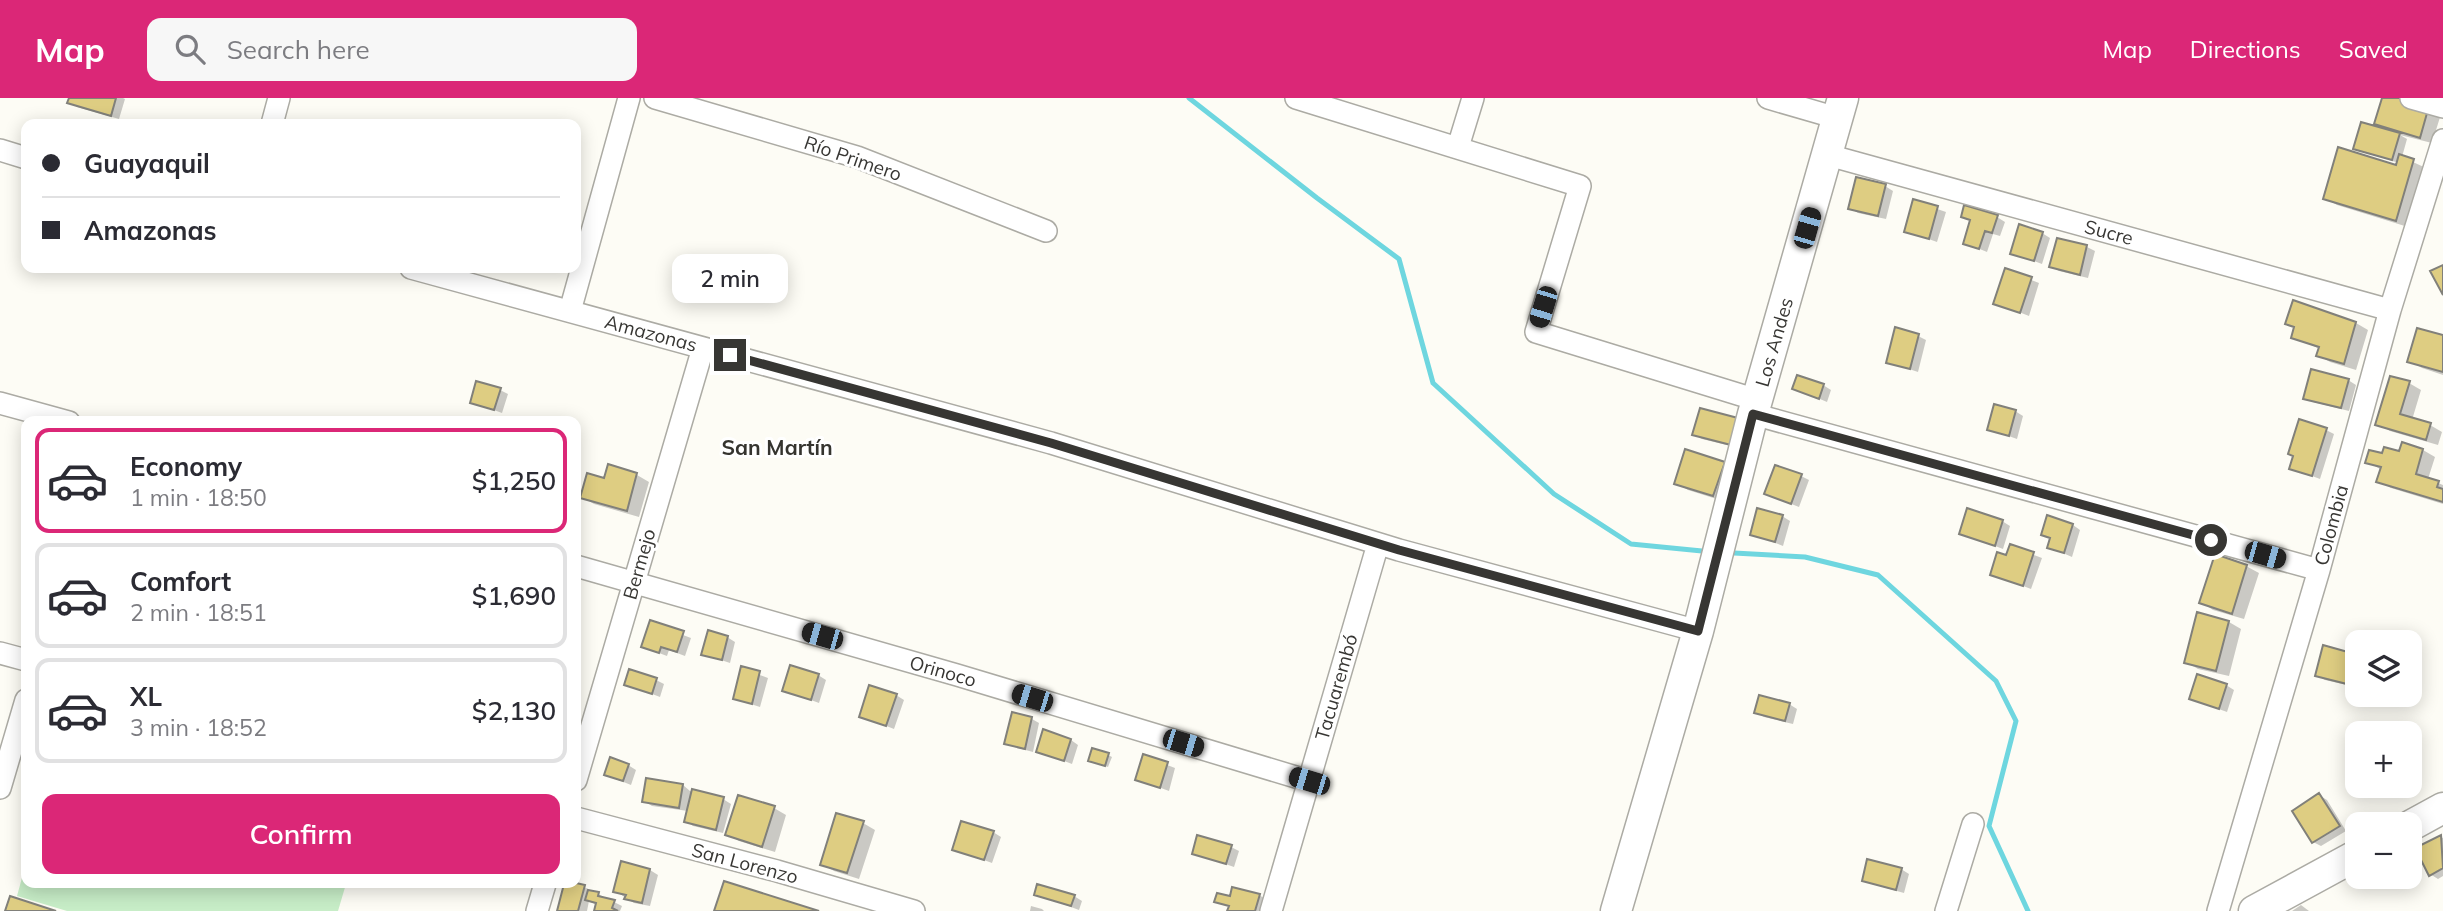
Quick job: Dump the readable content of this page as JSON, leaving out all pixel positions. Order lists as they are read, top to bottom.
{
  "streets": {
    "main road": ["Los Andes"],
    "street": [
      "Río Primero",
      "Sucre",
      "Amazonas",
      "Colombia",
      "Bermejo",
      "Orinoco",
      "Tacuarembó",
      "San Lorenzo"
    ]
  },
  "crossings": [
    ["Sucre", "Los Andes"],
    ["Sucre", "Colombia"],
    ["Amazonas", "Los Andes"],
    ["Amazonas", "Bermejo"],
    ["Amazonas", "Tacuarembó"],
    ["Bermejo", "Orinoco"],
    ["Orinoco", "Tacuarembó"]
  ],
  "districts": ["San Martín"],
  "page": {
    "header": "Map",
    "search": "Search here",
    "nav": ["Map", "Directions", "Saved"],
    "banner": ["Guayaquil", "Amazonas"],
    "bubble": "2 min",
    "list": [
      {
        "name": "Economy",
        "note": "1 min · 18:50",
        "value": "$1,250"
      },
      {
        "name": "Comfort",
        "note": "2 min · 18:51",
        "value": "$1,690"
      },
      {
        "name": "XL",
        "note": "3 min · 18:52",
        "value": "$2,130"
      }
    ],
    "map_buttons": ["+", "−"],
    "buttons": "Confirm"
  }
}
